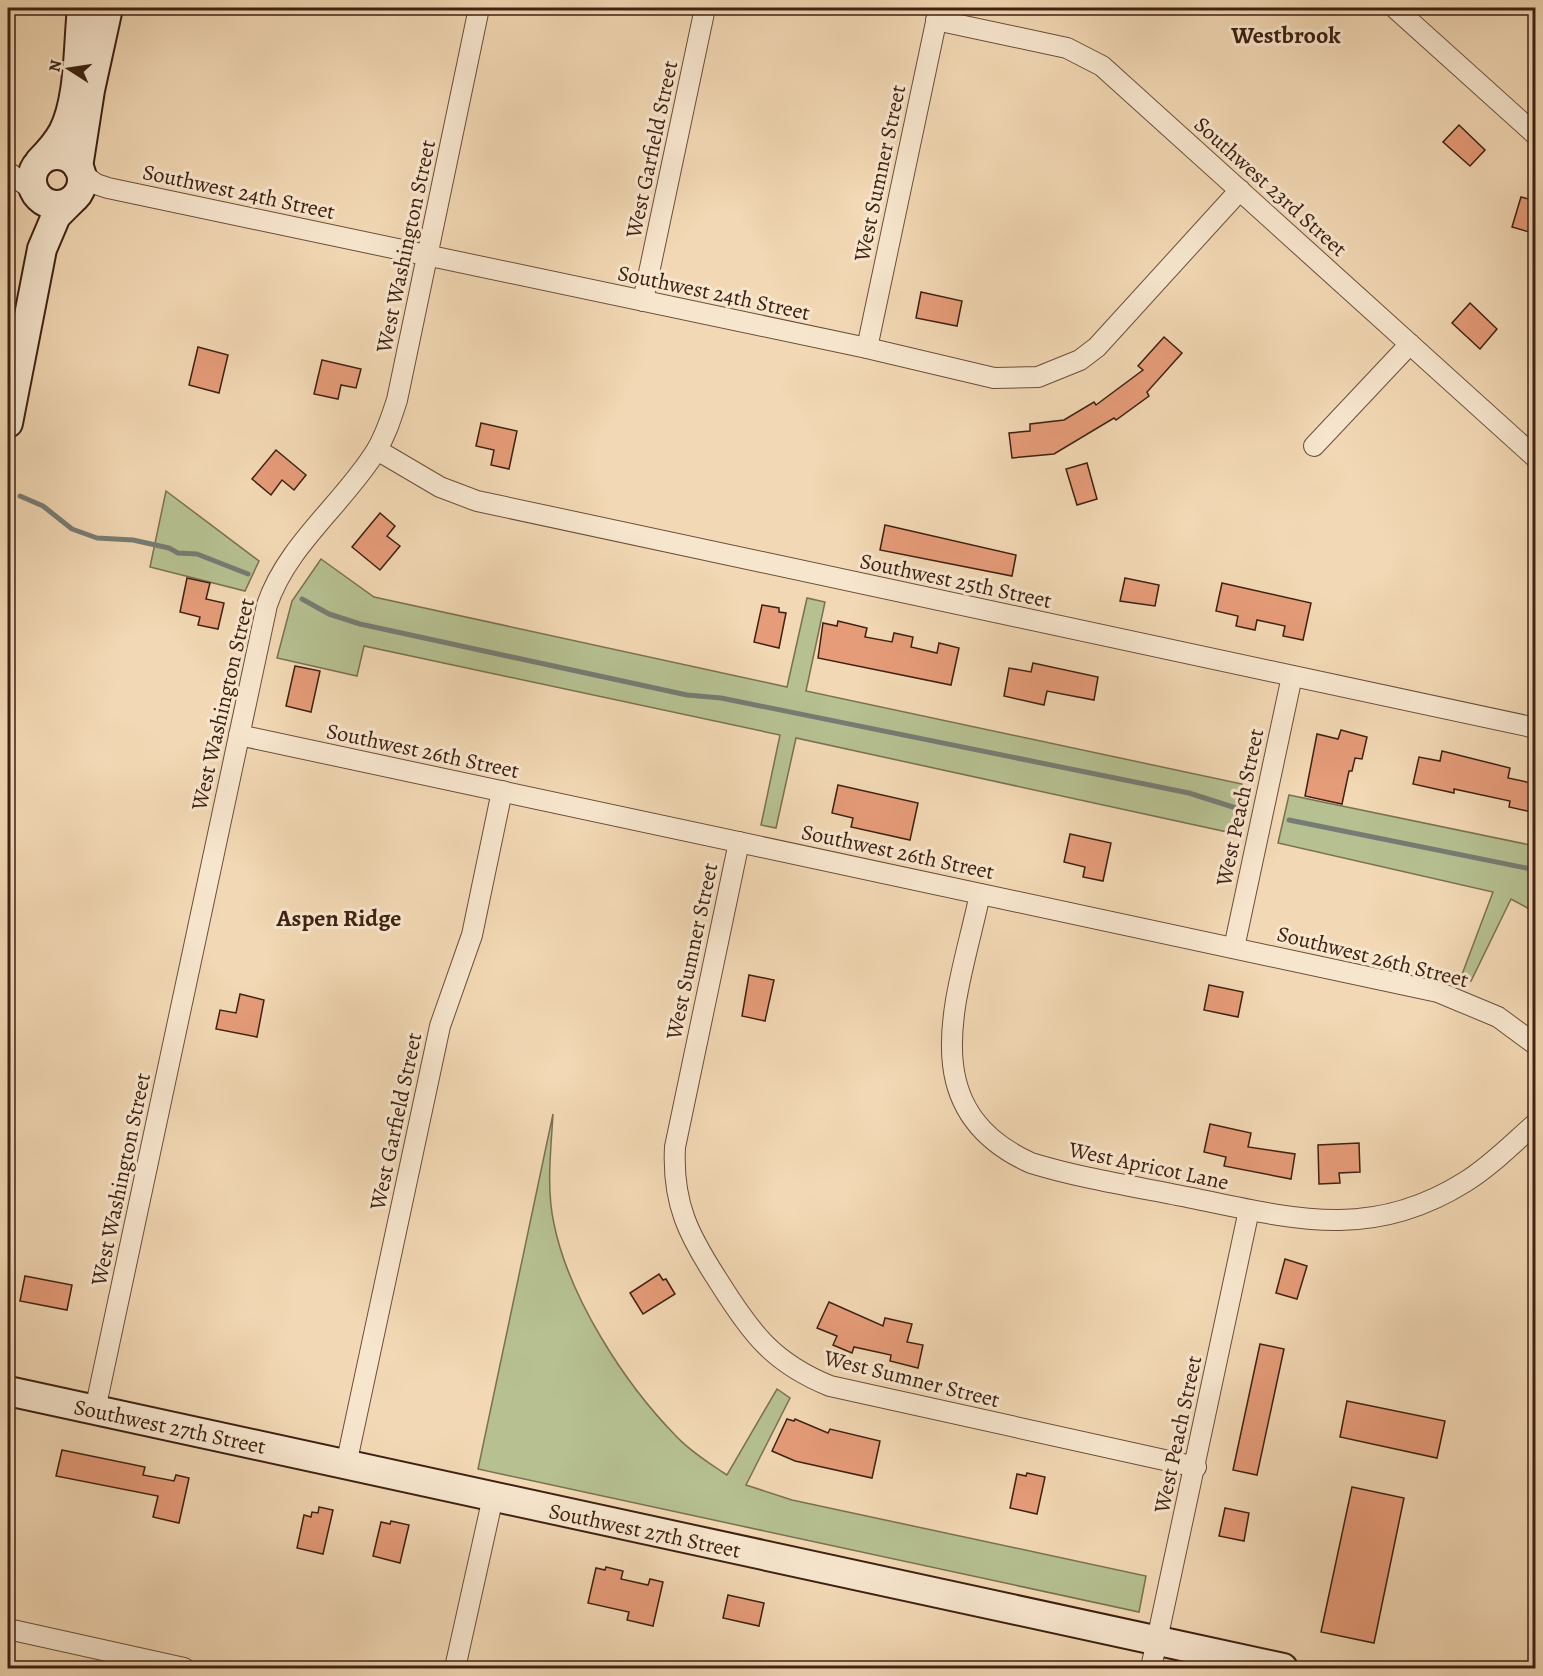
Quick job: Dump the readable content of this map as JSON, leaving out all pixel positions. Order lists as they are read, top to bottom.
{
  "streets": {
    "street": [
      "West Garfield Street",
      "West Sumner Street",
      "Southwest 23rd Street",
      "Southwest 24th Street",
      "West Washington Street",
      "Southwest 25th Street",
      "Southwest 26th Street",
      "West Peach Street",
      "West Apricot Lane",
      "Southwest 27th Street"
    ]
  },
  "crossings": [
    ["West Garfield Street", "Southwest 24th Street"],
    ["West Garfield Street", "Southwest 26th Street"],
    ["West Garfield Street", "Southwest 27th Street"],
    ["West Sumner Street", "Southwest 23rd Street"],
    ["West Sumner Street", "Southwest 24th Street"],
    ["West Sumner Street", "Southwest 26th Street"],
    ["West Sumner Street", "West Peach Street"],
    ["Southwest 23rd Street", "Southwest 24th Street"],
    ["Southwest 24th Street", "West Washington Street"],
    ["West Washington Street", "Southwest 25th Street"],
    ["West Washington Street", "Southwest 26th Street"],
    ["West Washington Street", "Southwest 27th Street"],
    ["Southwest 25th Street", "West Peach Street"],
    ["Southwest 26th Street", "West Peach Street"],
    ["Southwest 26th Street", "West Apricot Lane"],
    ["West Peach Street", "West Apricot Lane"],
    ["West Peach Street", "Southwest 27th Street"]
  ],
  "districts": ["Westbrook", "Aspen Ridge"],
  "north": "left"
}
